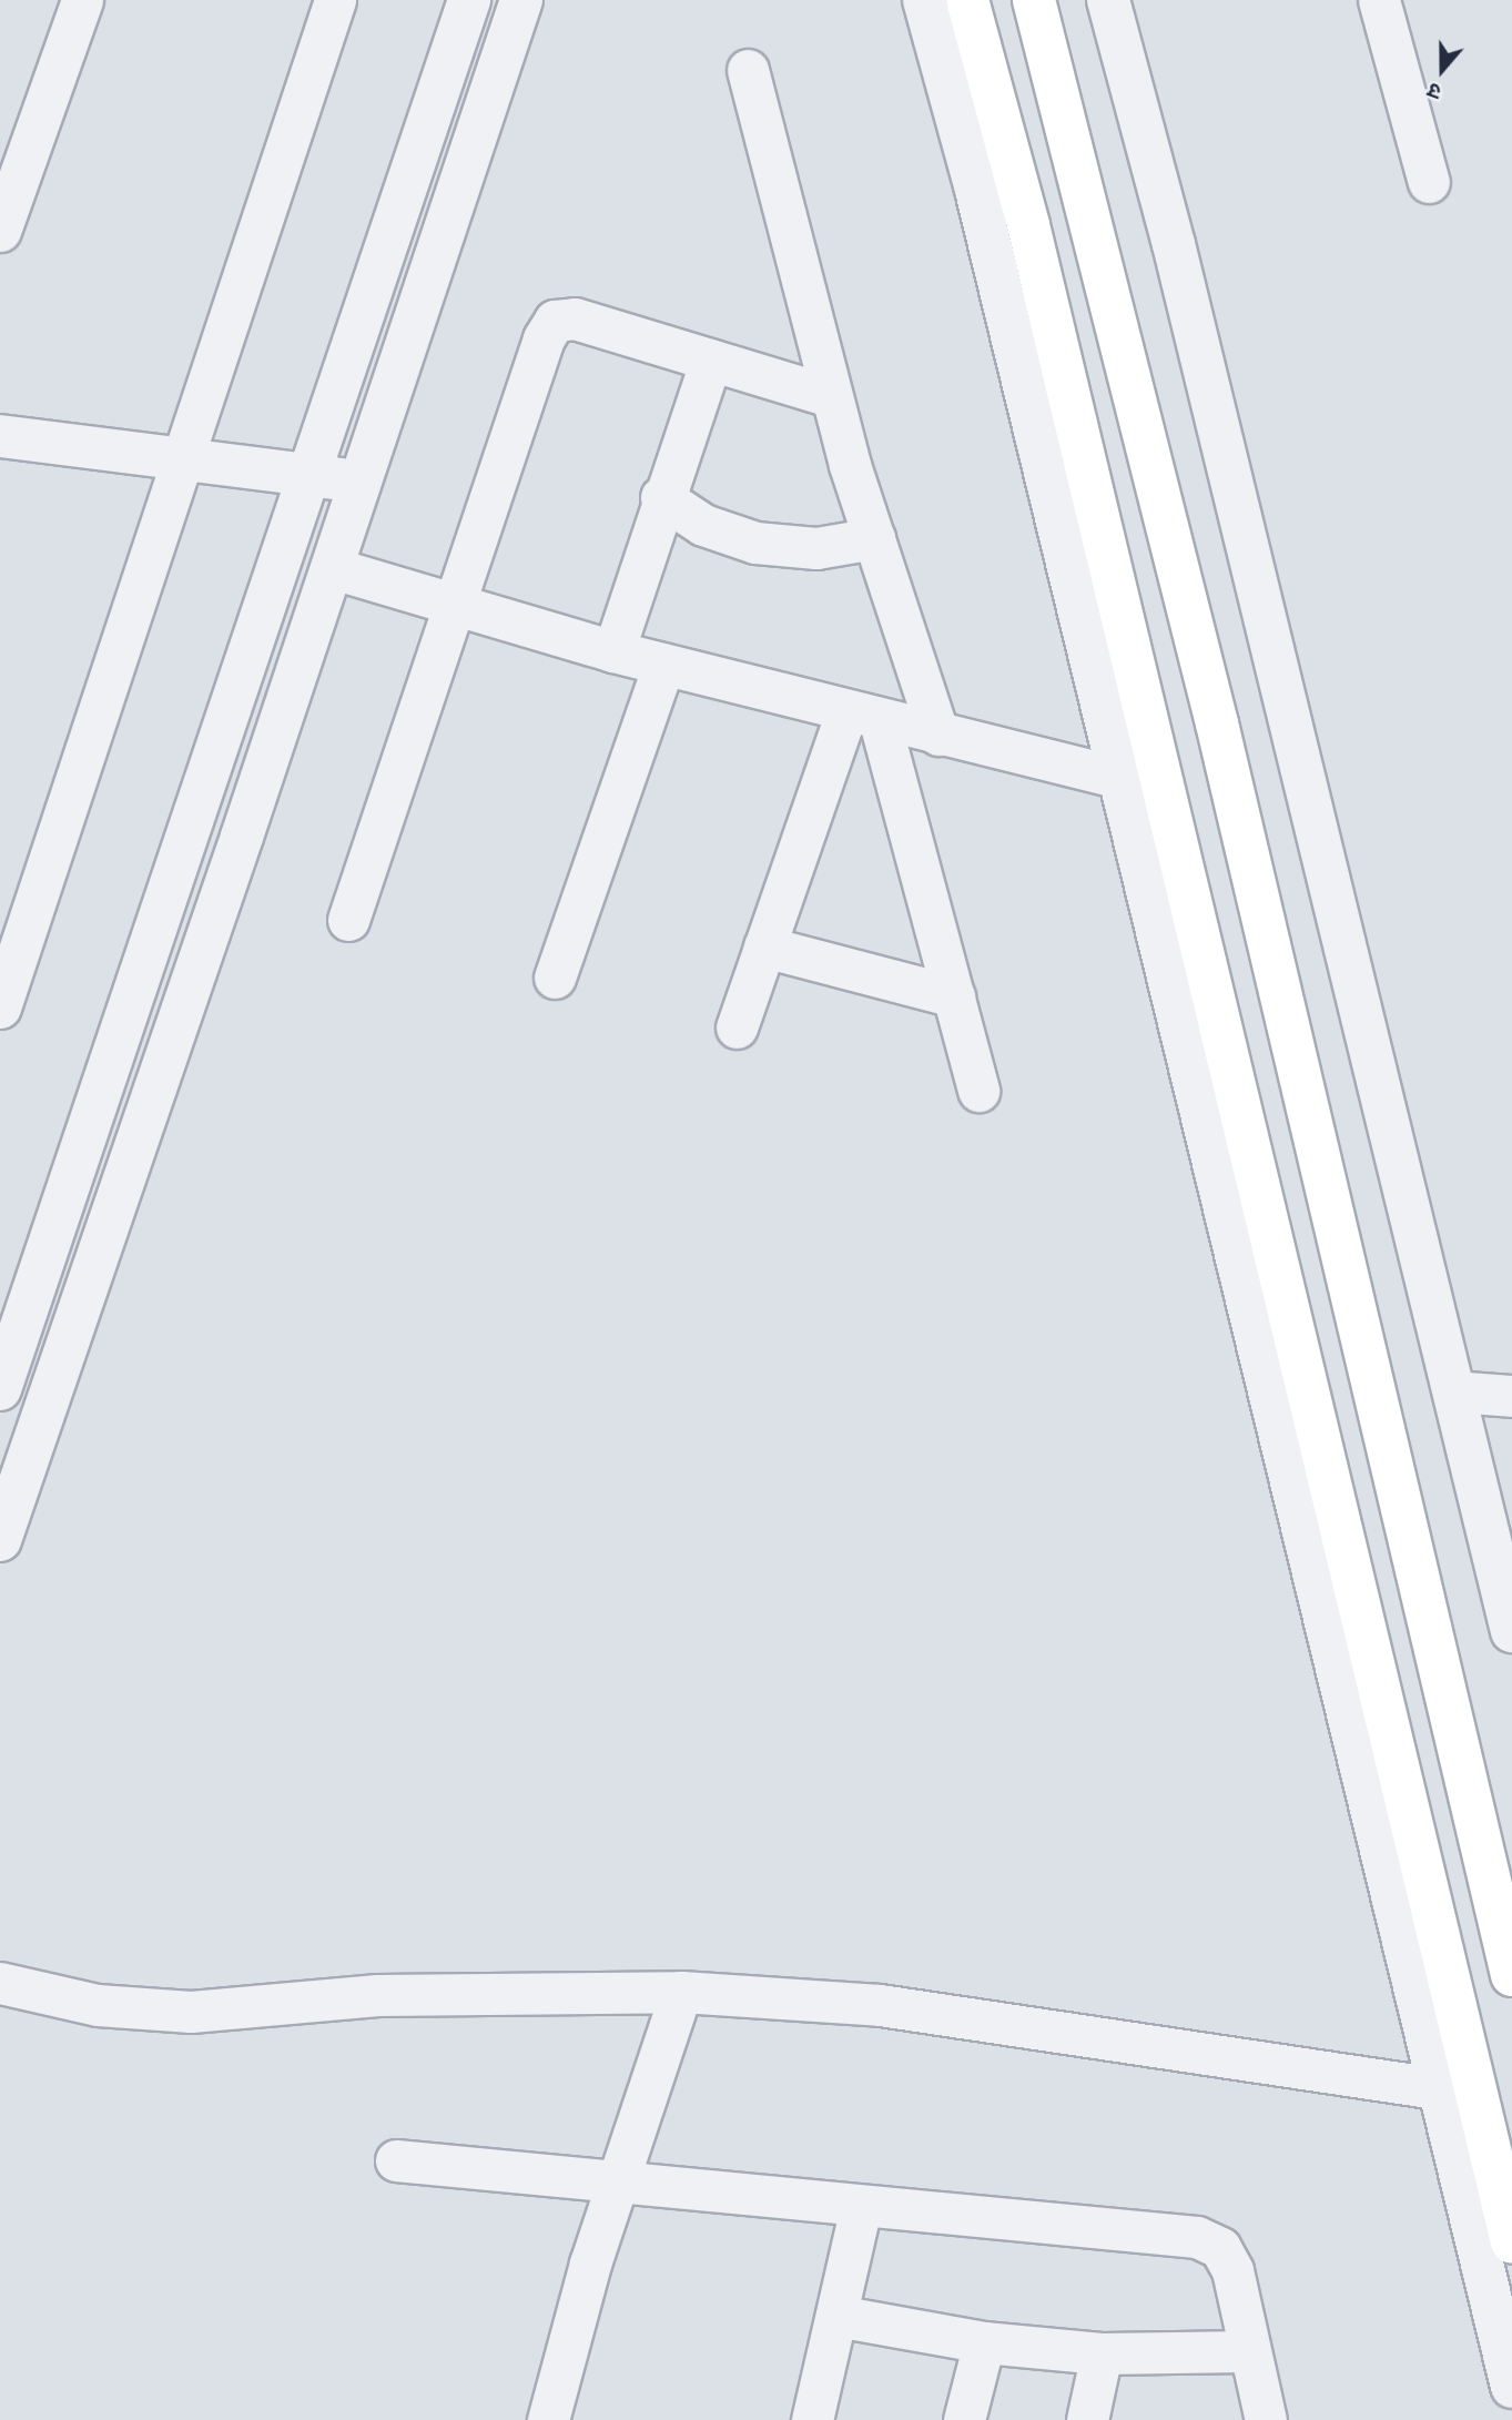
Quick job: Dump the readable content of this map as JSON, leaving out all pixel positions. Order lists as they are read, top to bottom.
{
  "north": "bottom"
}
